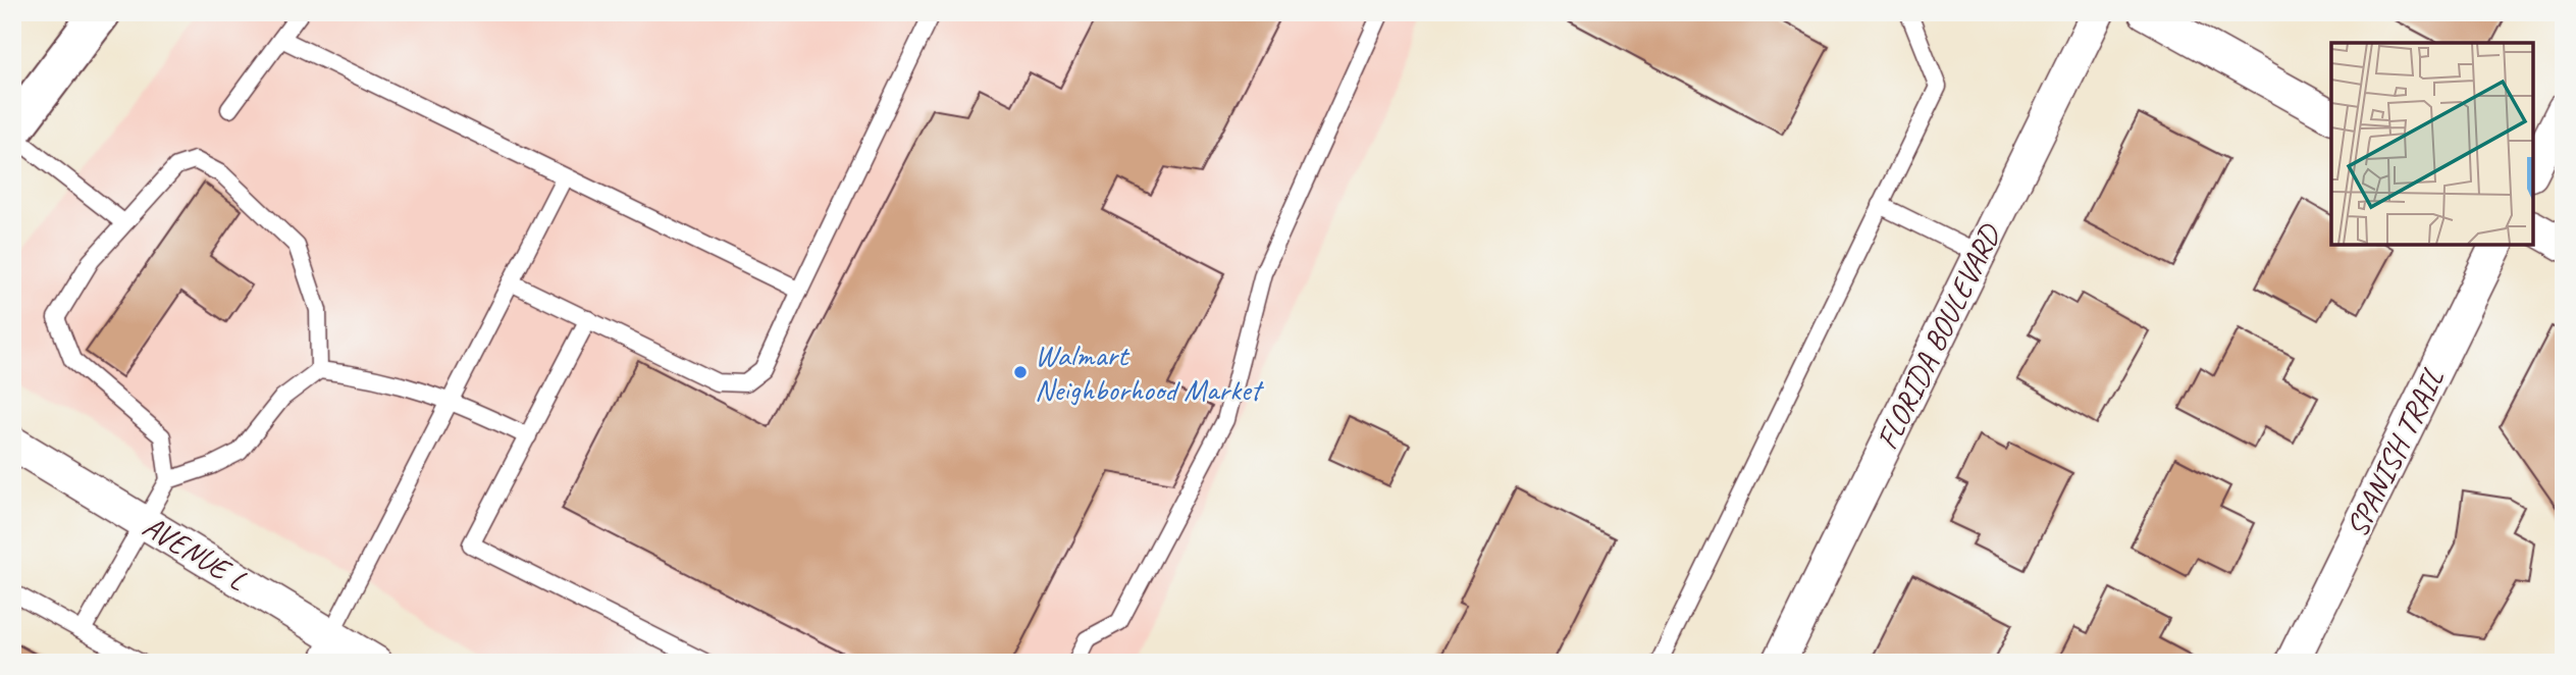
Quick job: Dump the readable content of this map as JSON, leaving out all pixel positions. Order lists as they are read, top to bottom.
{
  "streets": {
    "street": ["FLORIDA BOULEVARD", "SPANISH TRAIL", "AVENUE L"]
  },
  "places": ["Walmart Neighborhood Market"]
}
